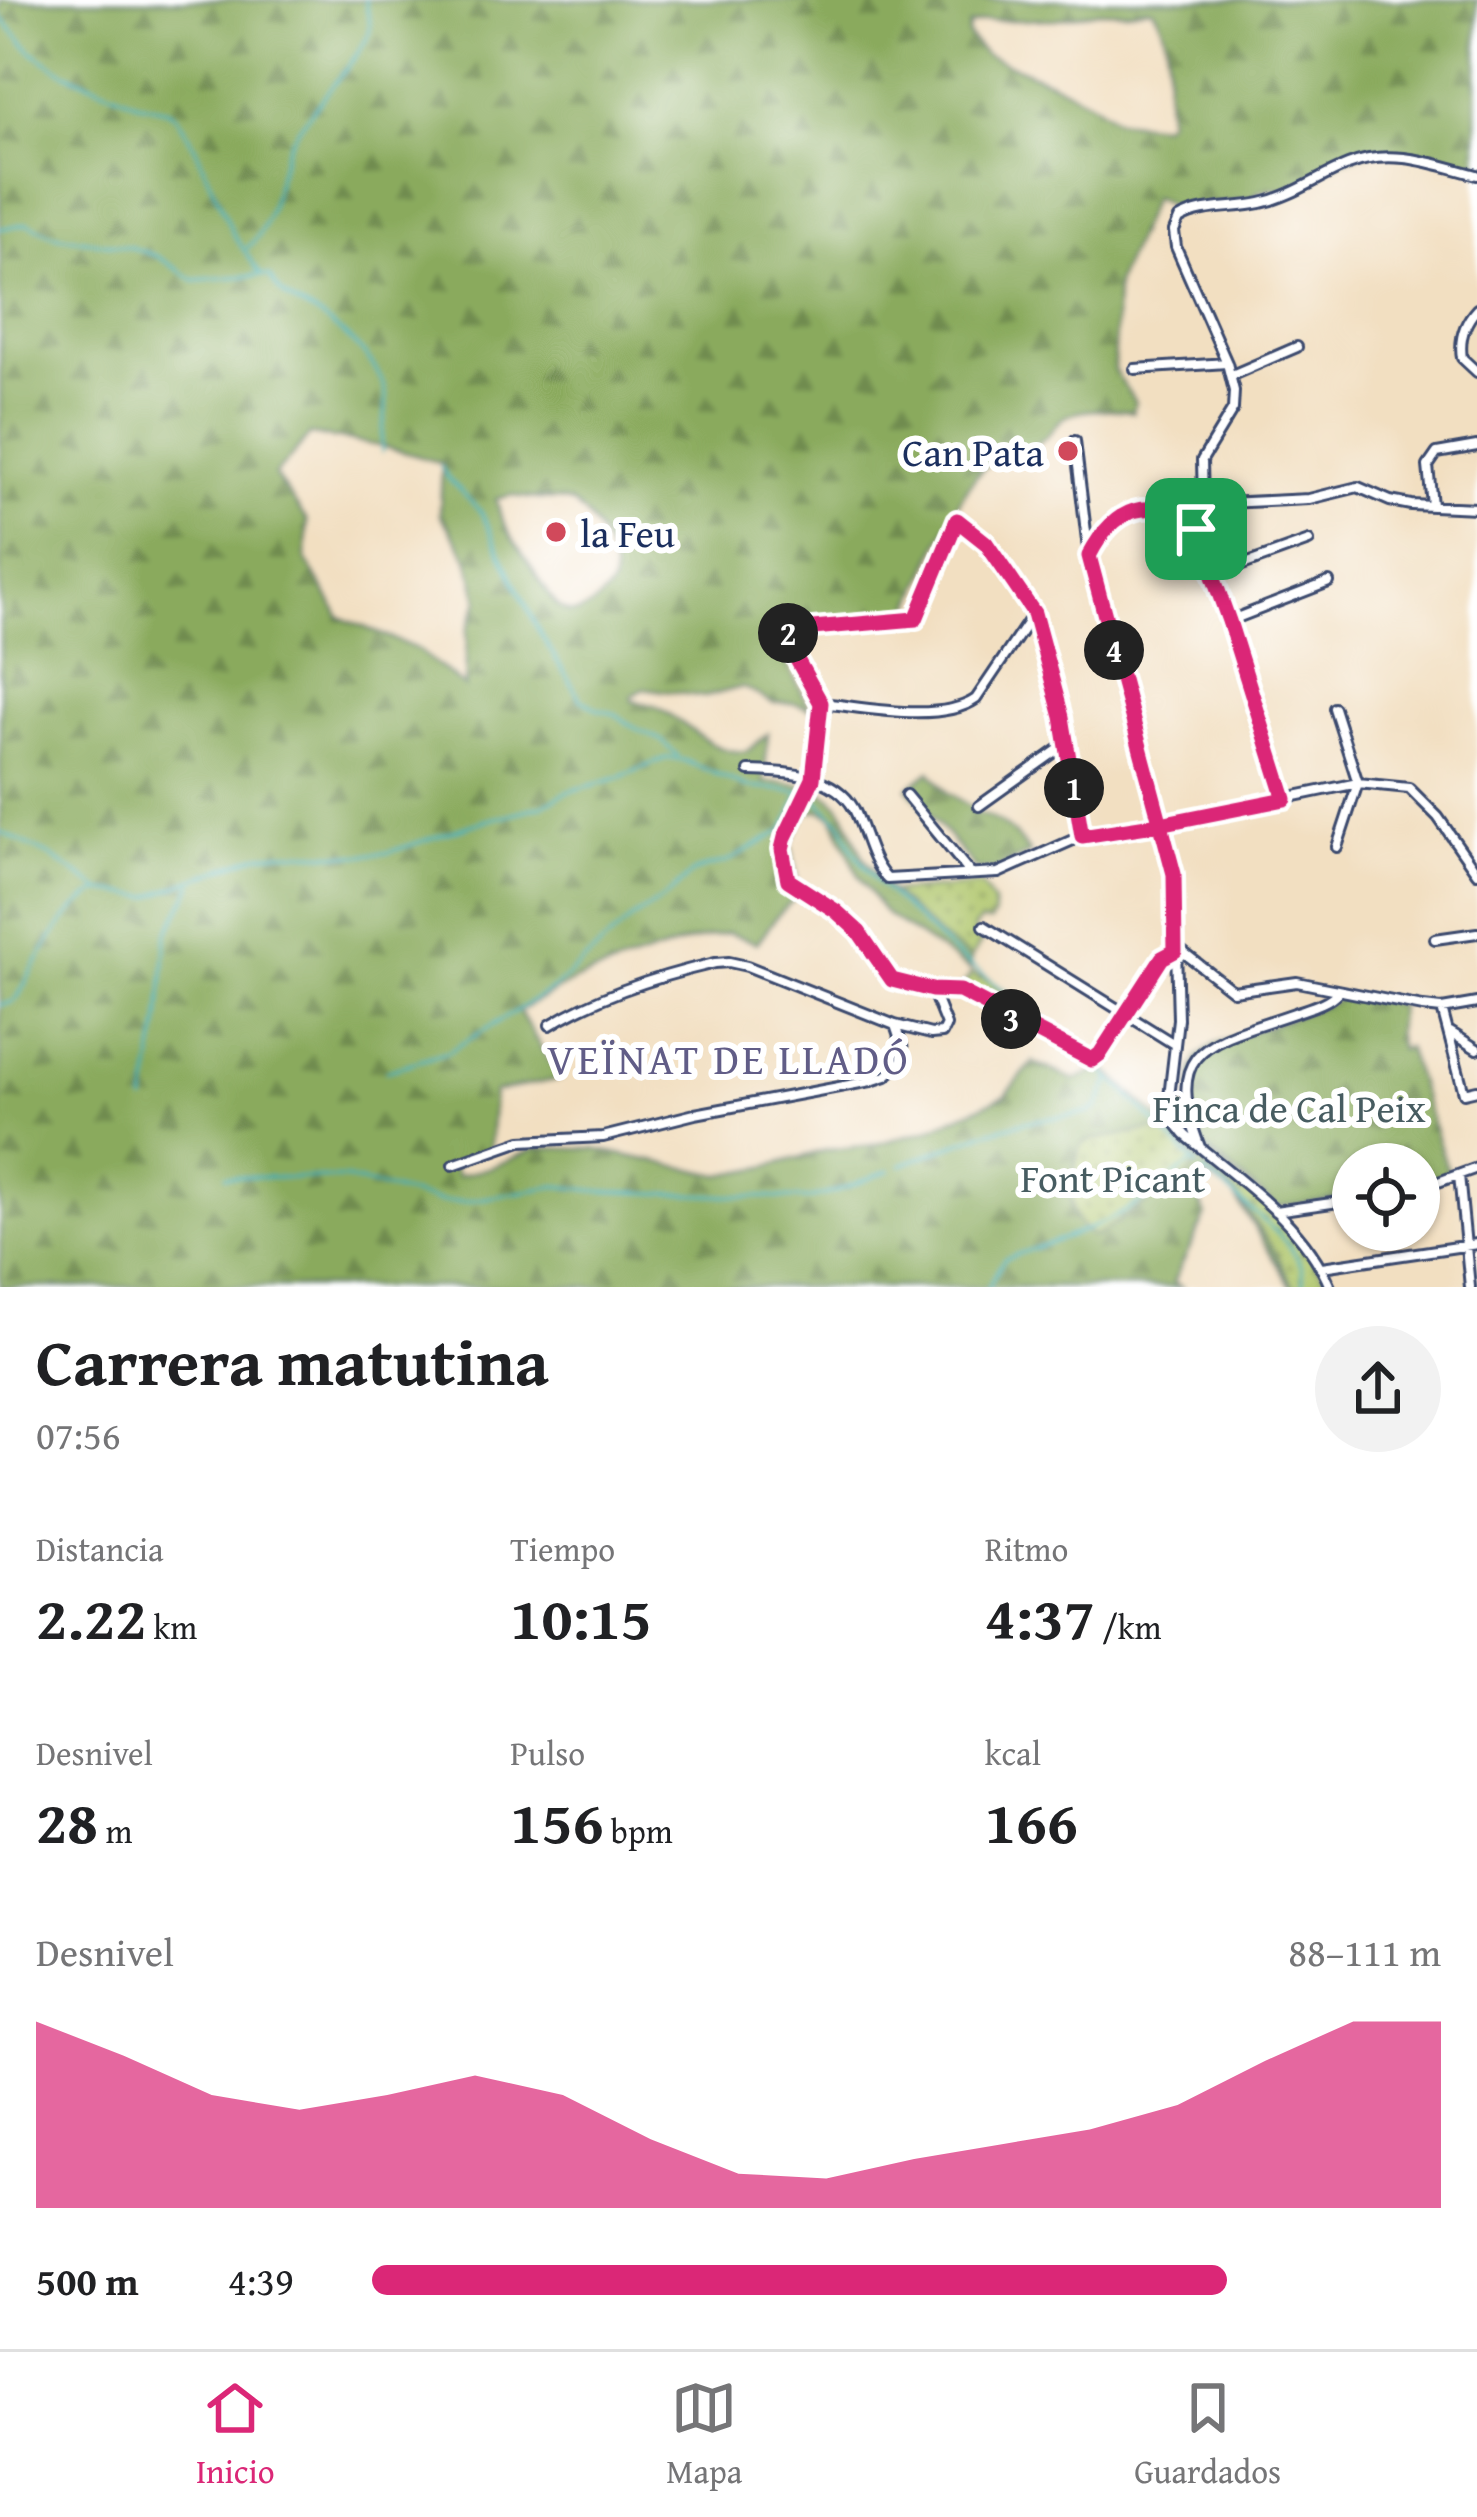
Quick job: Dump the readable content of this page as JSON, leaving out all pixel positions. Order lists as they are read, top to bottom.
{
  "districts": ["VEÏNAT DE LLADÓ"],
  "parks": ["Finca de Cal Peix", "Font Picant"],
  "places": ["Can Pata", "la Feu"],
  "page": {
    "pins": [
      "2",
      "4",
      "1",
      "3"
    ],
    "heading": ["Carrera matutina", "07:56"],
    "stats": [
      ["Distancia", "2.22 km"],
      ["Tiempo", "10:15"],
      ["Ritmo", "4:37 /km"],
      ["Desnivel", "28 m"],
      ["Pulso", "156 bpm"],
      ["kcal", "166"]
    ],
    "chart": ["Desnivel", "88–111 m"],
    "list": [
      {
        "name": "500 m",
        "note": "4:39"
      }
    ],
    "tabs": ["Inicio", "Mapa", "Guardados"]
  }
}
